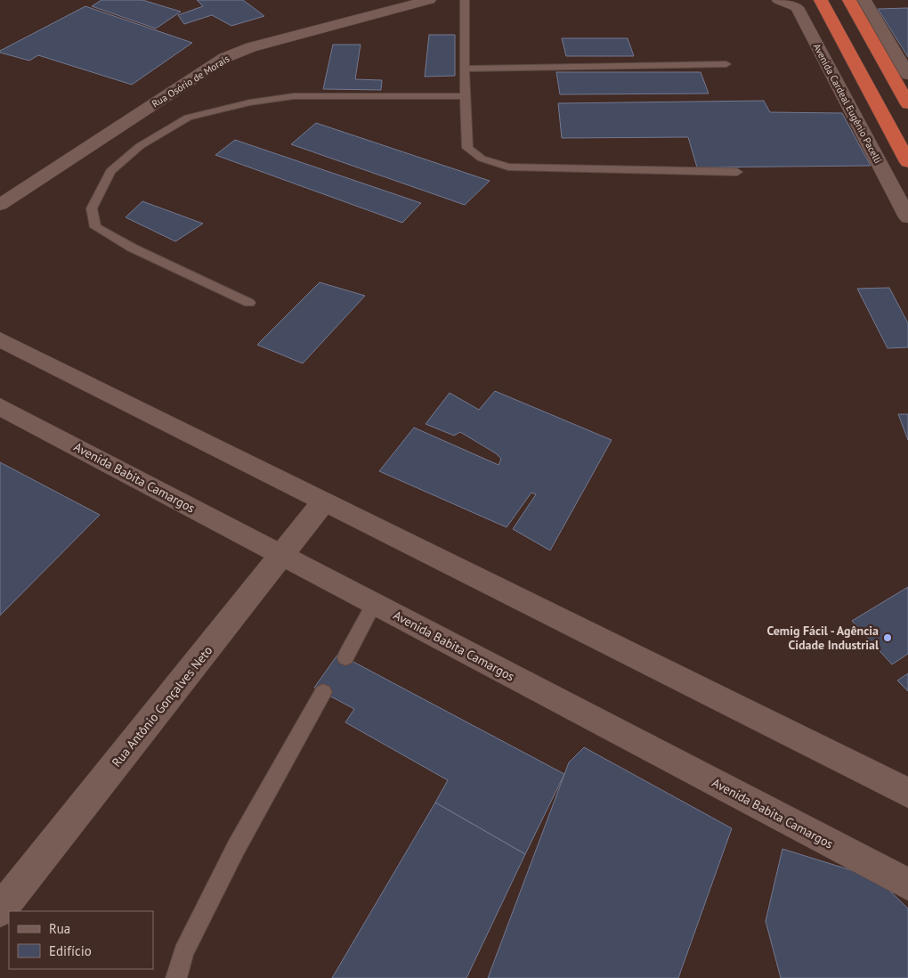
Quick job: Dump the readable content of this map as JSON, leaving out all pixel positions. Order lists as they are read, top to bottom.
{
  "streets": {
    "street": [
      "Rua Osório de Morais",
      "Avenida Cardeal Eugênio Pacelli",
      "Avenida Babita Camargos",
      "Rua Antônio Gonçalves Neto"
    ]
  },
  "crossings": [
    ["Avenida Babita Camargos", "Rua Antônio Gonçalves Neto"]
  ],
  "places": ["Cemig Fácil - Agência Cidade Industrial"],
  "legend": ["Rua", "Edifício"]
}
